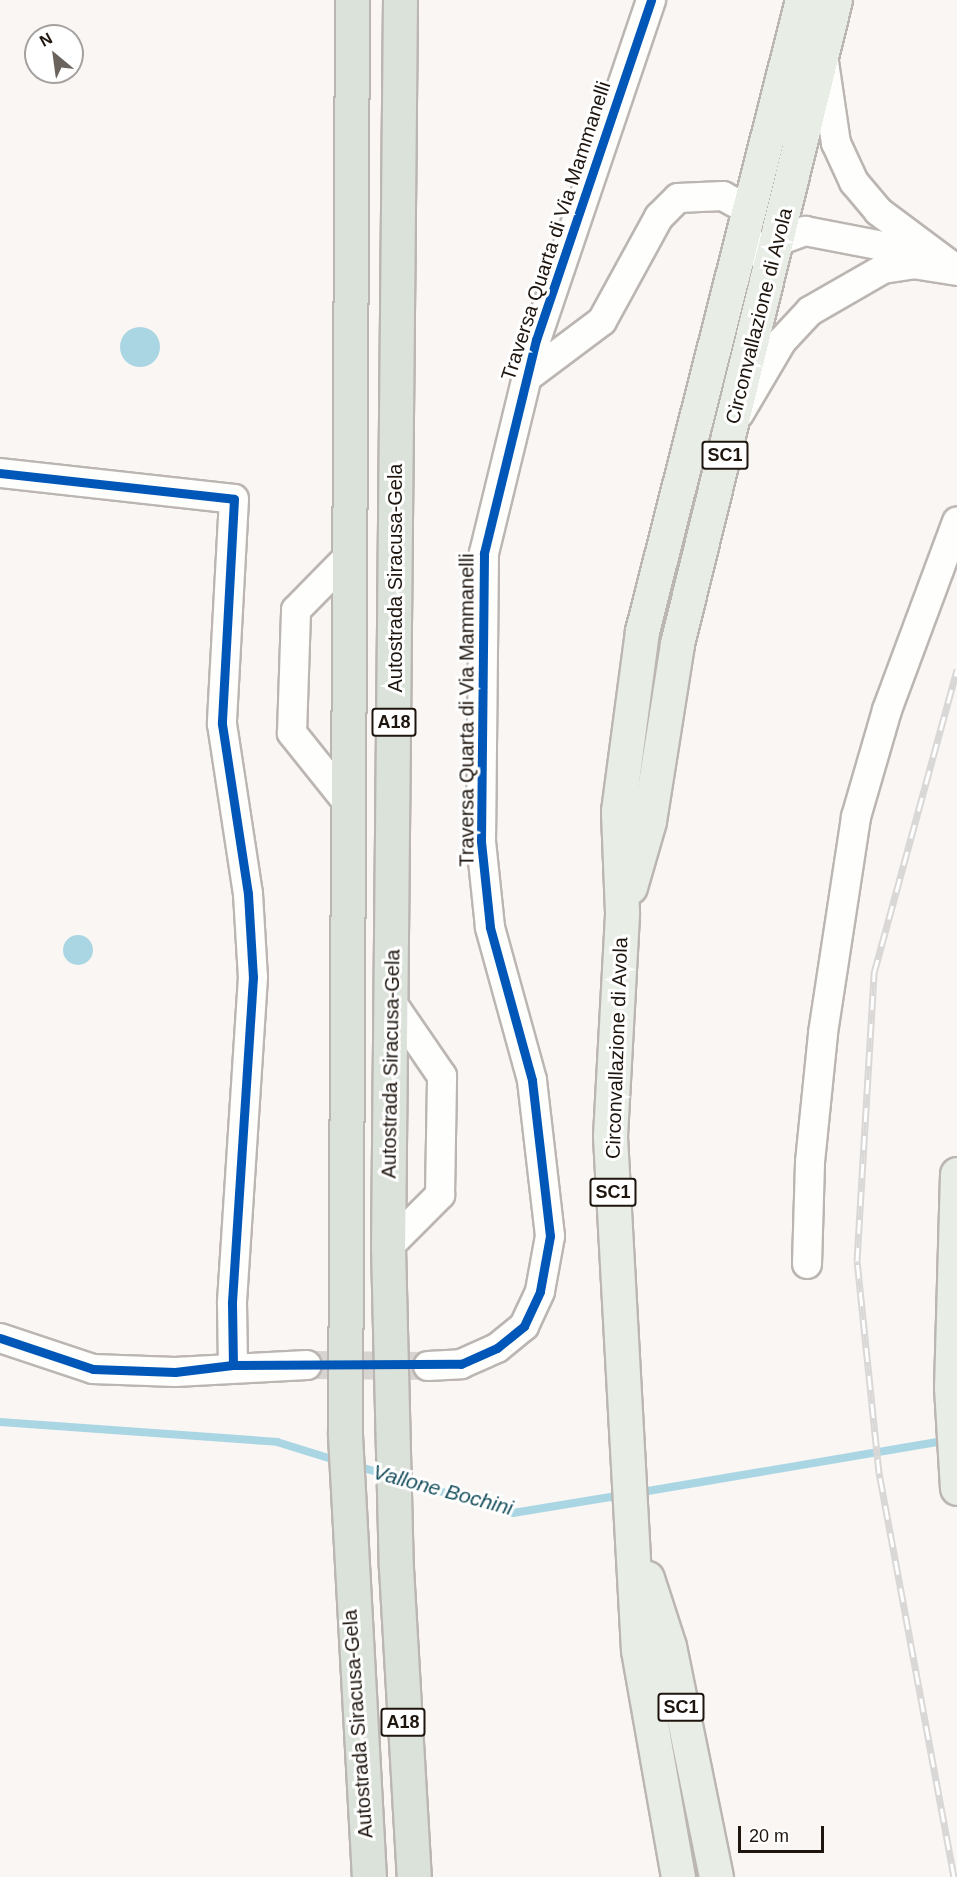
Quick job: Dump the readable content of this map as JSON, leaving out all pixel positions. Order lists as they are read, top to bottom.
{
  "streets": {
    "highway": ["Autostrada Siracusa-Gela", "A18"],
    "main road": ["Circonvallazione di Avola", "SC1"],
    "street": ["Traversa Quarta di Via Mammanelli"]
  },
  "crossings": [
    ["Circonvallazione di Avola", "SC1"],
    ["Autostrada Siracusa-Gela", "A18"]
  ],
  "water": ["Vallone Bochini"],
  "scale_bar": "20 m",
  "north": "top left"
}
